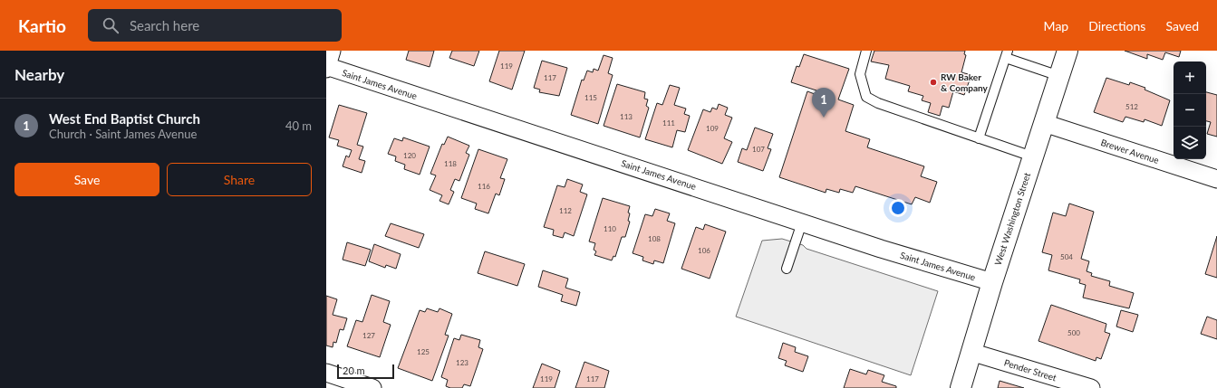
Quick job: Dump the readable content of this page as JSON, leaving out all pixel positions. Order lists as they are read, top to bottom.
{
  "streets": {
    "main road": ["West Washington Street"],
    "street": ["Saint James Avenue", "Brewer Avenue", "Pender Street"]
  },
  "crossings": [
    ["Saint James Avenue", "West Washington Street"],
    ["Brewer Avenue", "West Washington Street"],
    ["West Washington Street", "Pender Street"]
  ],
  "places": ["RW Baker & Company"],
  "house_numbers": [
    "119",
    "117",
    "115",
    "512",
    "113",
    "111",
    "109",
    "107",
    "120",
    "118",
    "116",
    "112",
    "110",
    "108",
    "106",
    "504",
    "500",
    "127",
    "125",
    "123",
    "119",
    "117"
  ],
  "scale_bar": "20 m",
  "page": {
    "header": "Kartio",
    "search": "Search here",
    "nav": ["Map", "Directions", "Saved"],
    "heading": "Nearby",
    "map_buttons": ["+", "−"],
    "pins": "1",
    "list": [
      {
        "mark": "1",
        "name": "West End Baptist Church",
        "note": "Church · Saint James Avenue",
        "value": "40 m"
      }
    ],
    "buttons": ["Save", "Share"],
    "scale": "20 m"
  }
}
